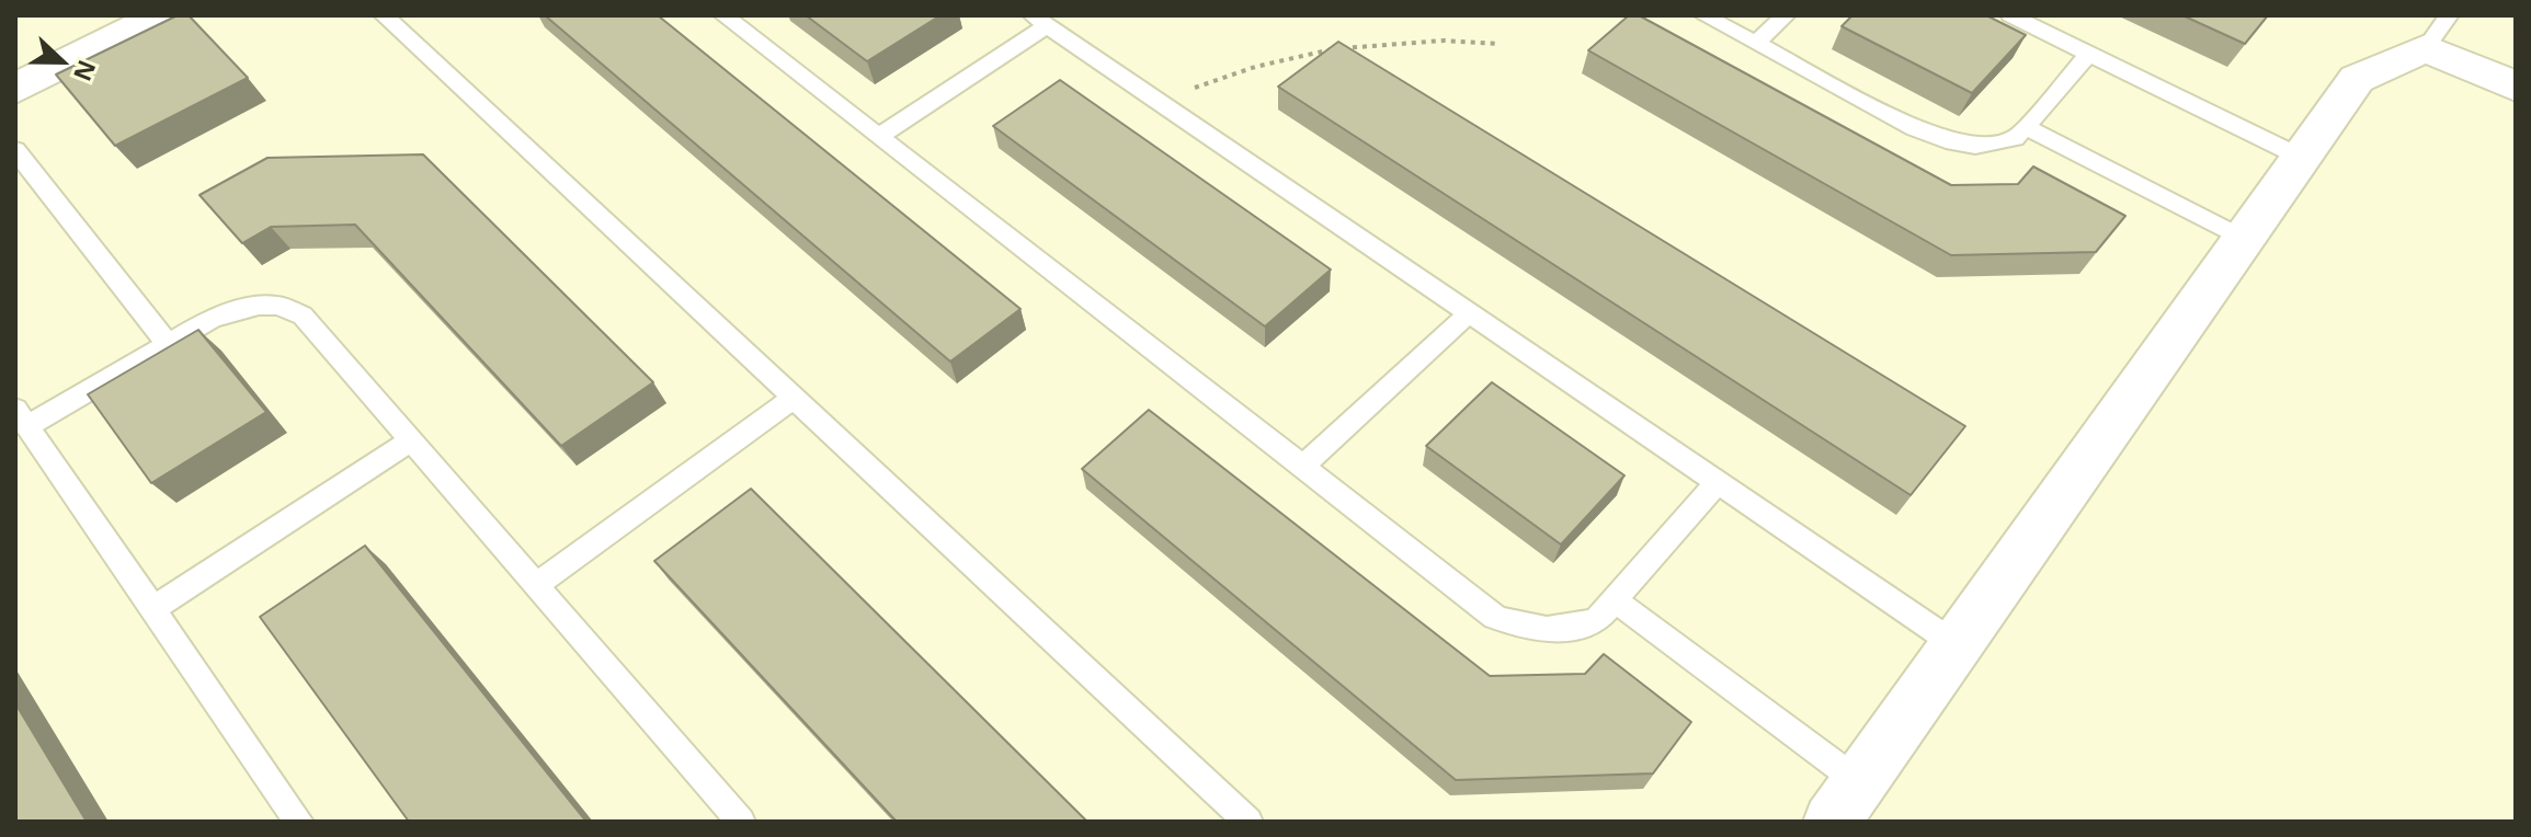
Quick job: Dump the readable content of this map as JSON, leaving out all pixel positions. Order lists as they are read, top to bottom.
{
  "north": "right"
}
